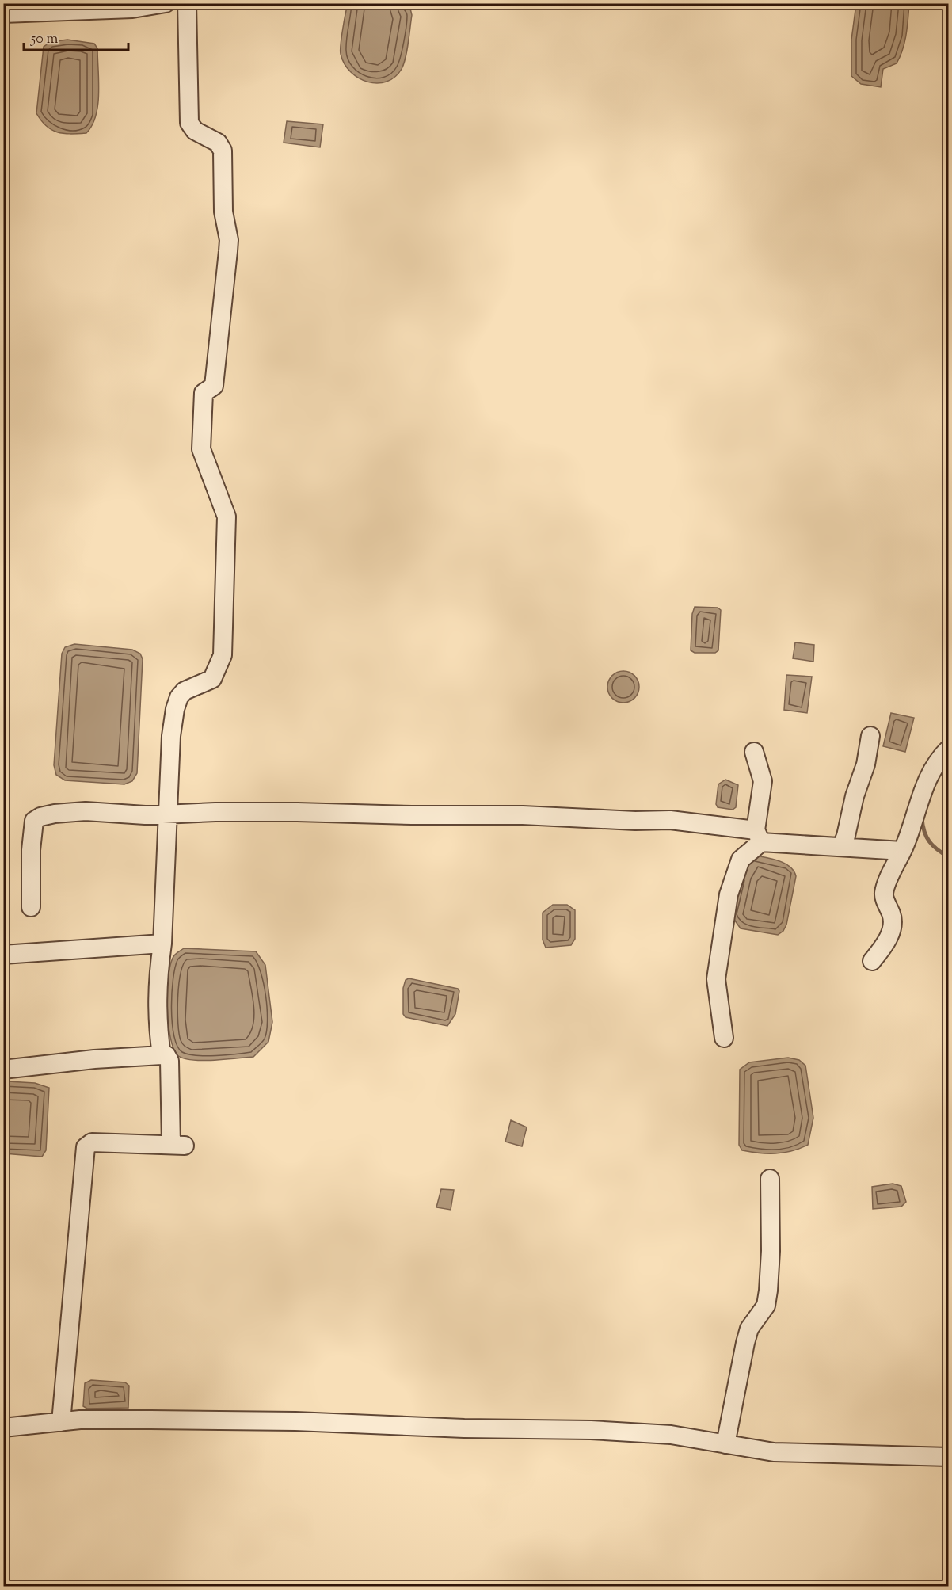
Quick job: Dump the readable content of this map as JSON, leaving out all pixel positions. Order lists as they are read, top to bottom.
{
  "scale_bar": "50 m"
}
